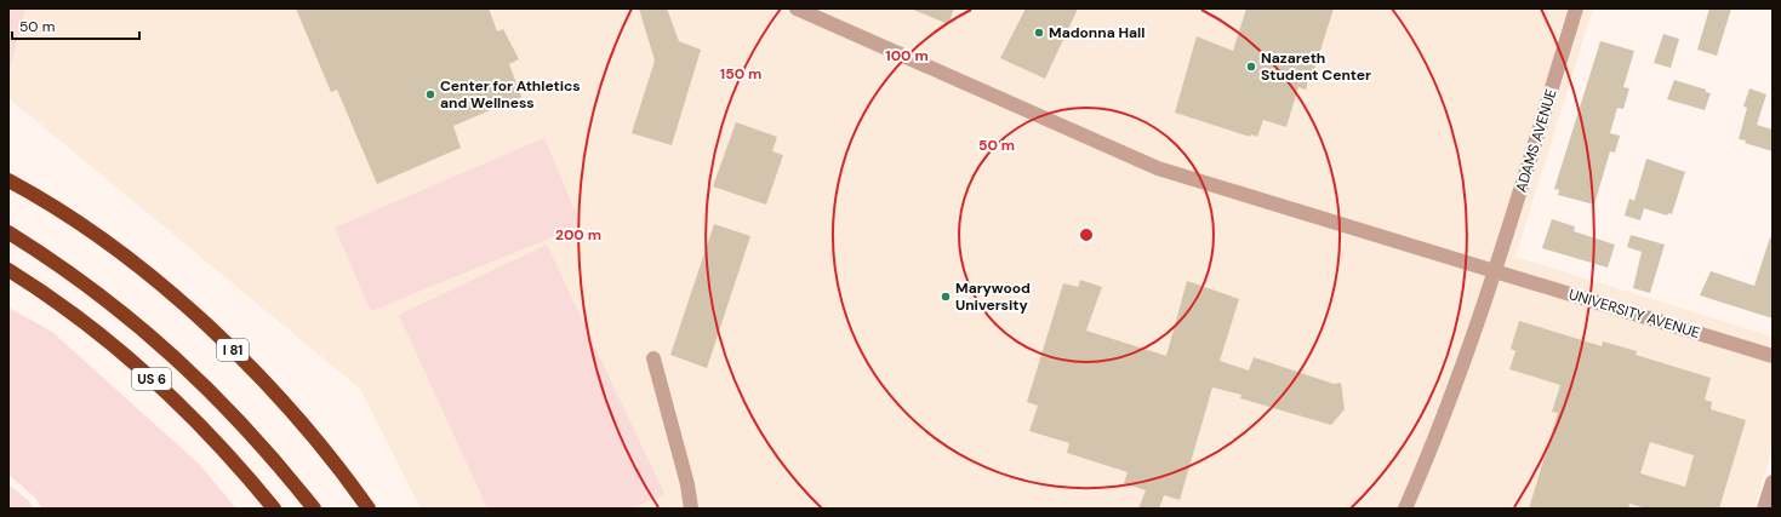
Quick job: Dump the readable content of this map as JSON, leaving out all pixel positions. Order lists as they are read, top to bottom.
{
  "streets": {
    "highway": ["I 81", "US 6"],
    "street": ["ADAMS AVENUE", "UNIVERSITY AVENUE"]
  },
  "crossings": [
    ["ADAMS AVENUE", "UNIVERSITY AVENUE"]
  ],
  "places": [
    "Madonna Hall",
    "Nazareth Student Center",
    "Center for Athletics and Wellness",
    "Marywood University"
  ],
  "scale_bar": "50 m",
  "rings": [
    "100 m",
    "150 m",
    "50 m",
    "200 m"
  ]
}
